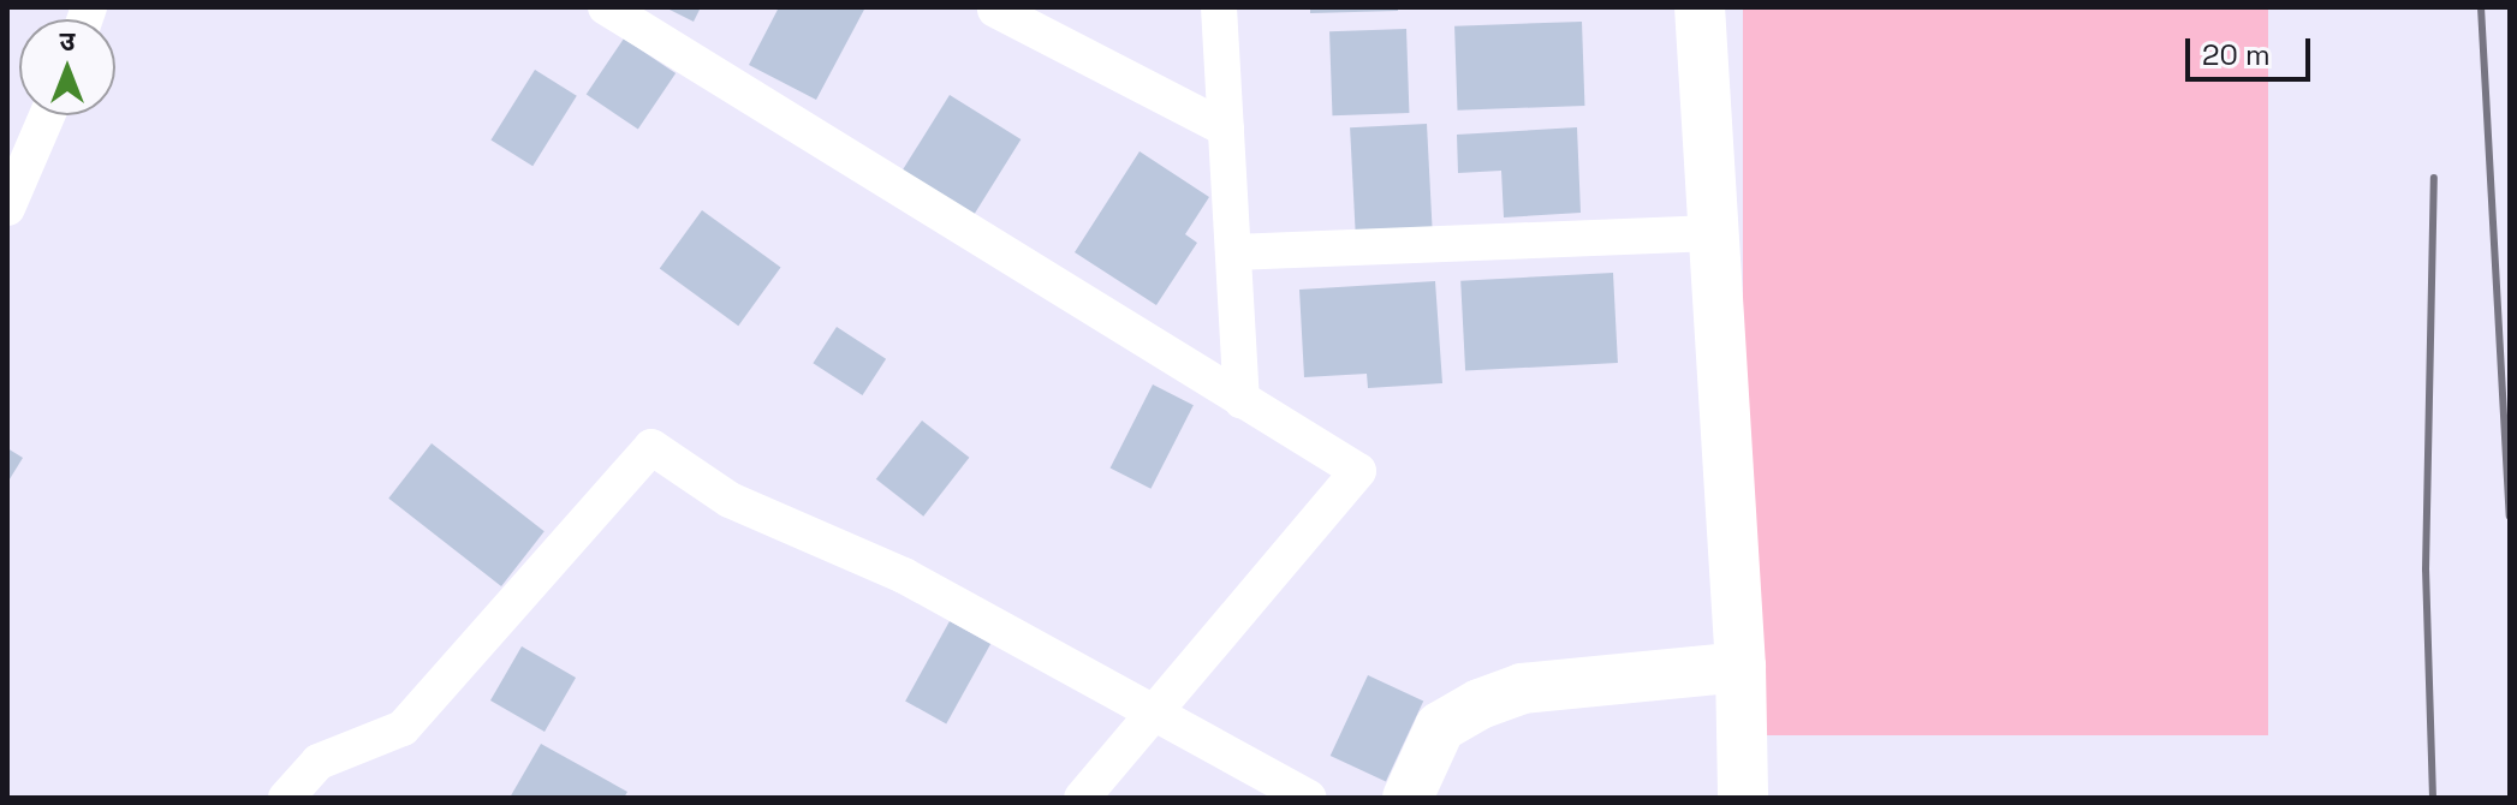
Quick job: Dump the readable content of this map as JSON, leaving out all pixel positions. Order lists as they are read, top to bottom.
{
  "scale_bar": "20 m",
  "north": "top"
}
